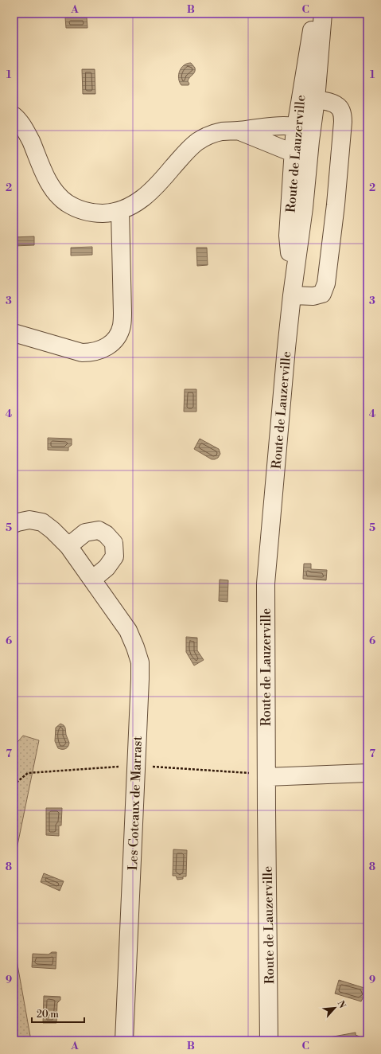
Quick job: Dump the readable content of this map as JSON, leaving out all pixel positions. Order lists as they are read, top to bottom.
{
  "streets": {
    "street": ["Route de Lauzerville", "Les Coteaux de Marrast"]
  },
  "scale_bar": "20 m",
  "north": "top right",
  "grid": {
    "columns": ["A", "B", "C"],
    "rows": [
      "1",
      "2",
      "3",
      "4",
      "5",
      "6",
      "7",
      "8",
      "9"
    ]
  }
}
